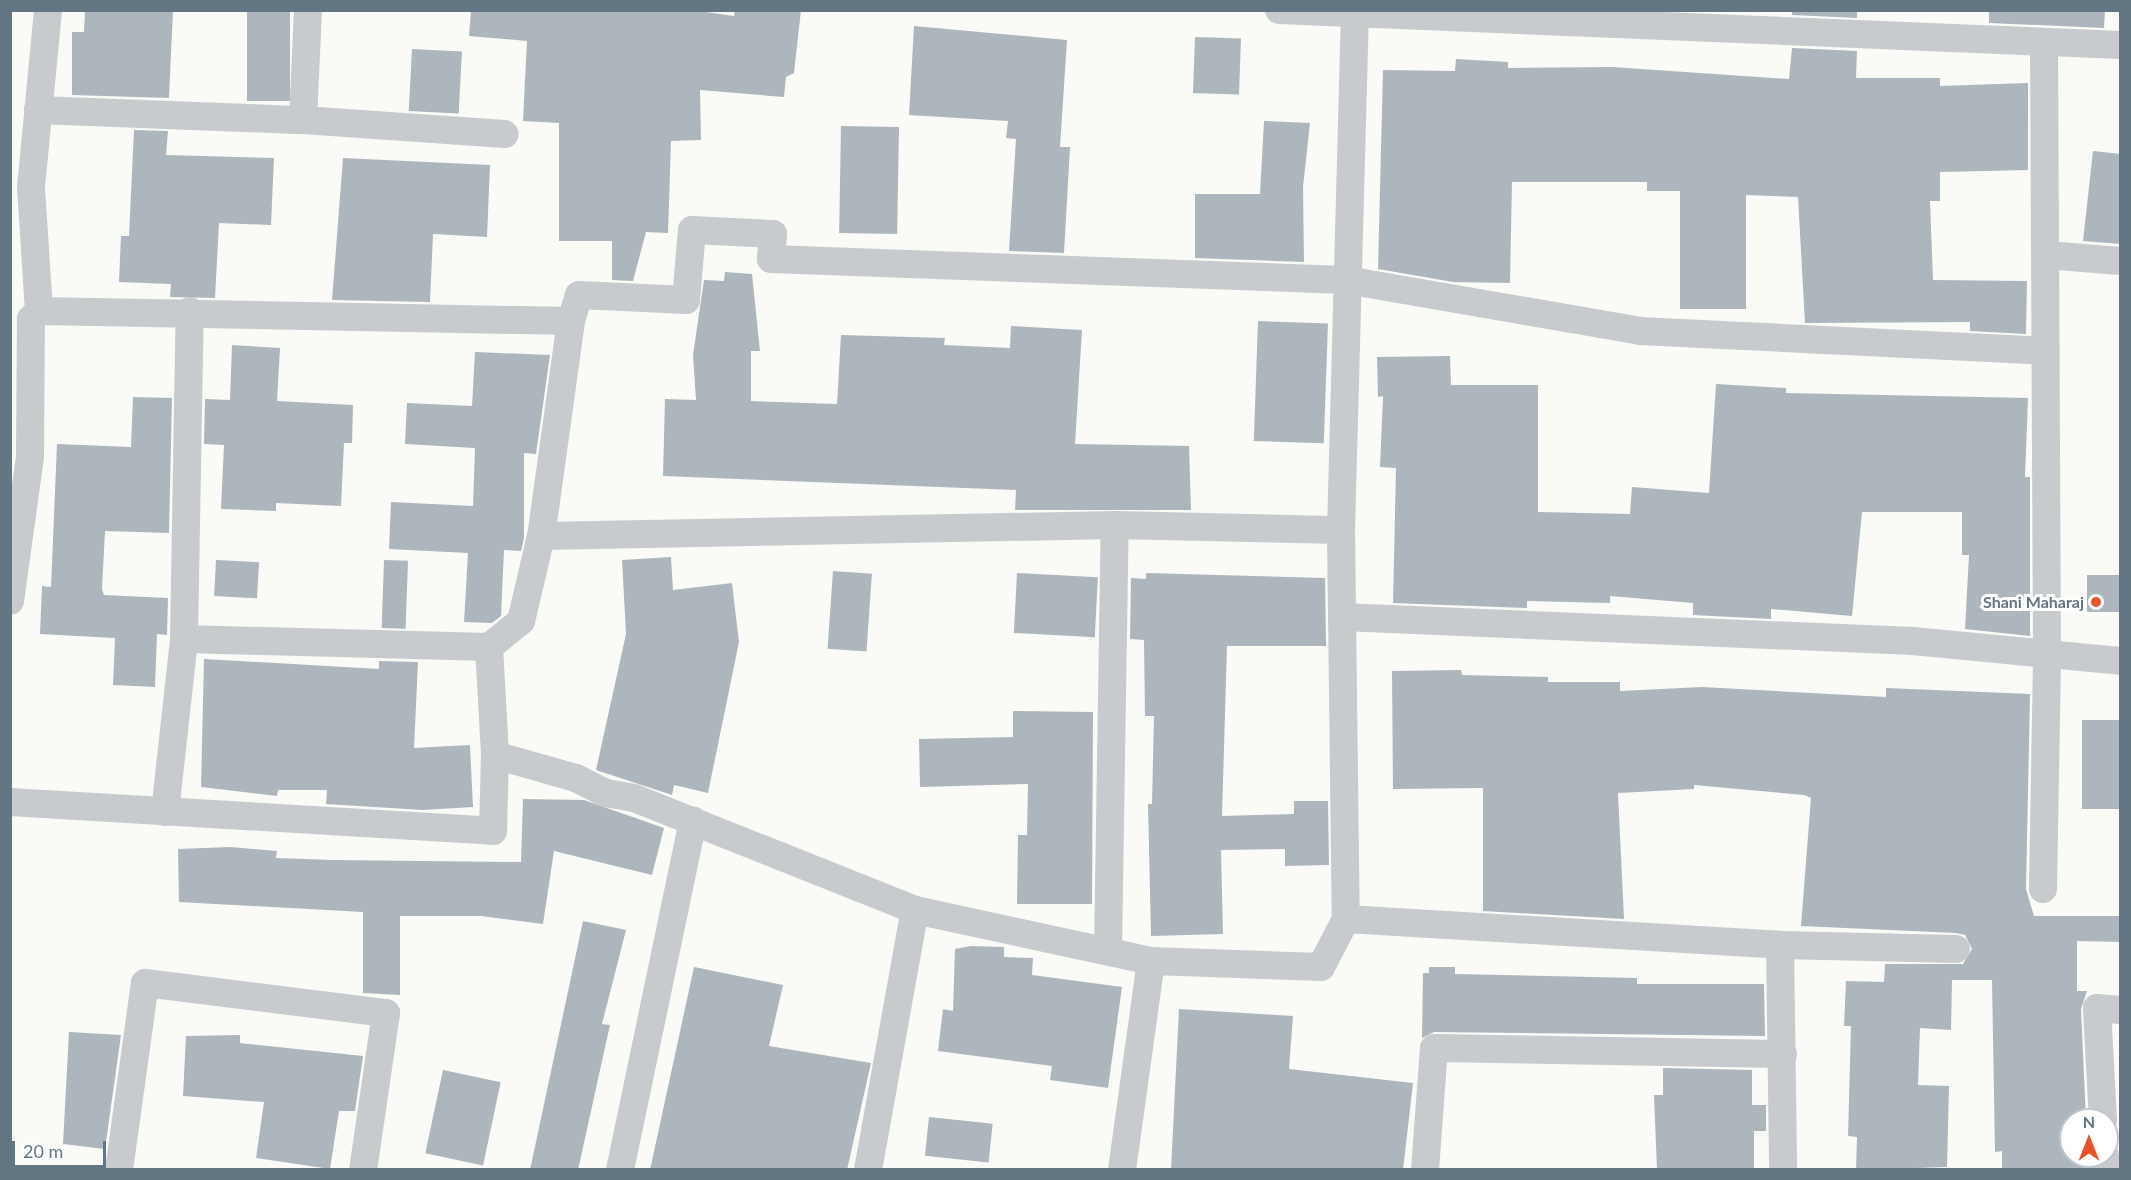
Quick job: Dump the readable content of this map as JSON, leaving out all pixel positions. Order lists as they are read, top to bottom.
{
  "places": ["Shani Maharaj"],
  "scale_bar": "20 m",
  "north": "top"
}
